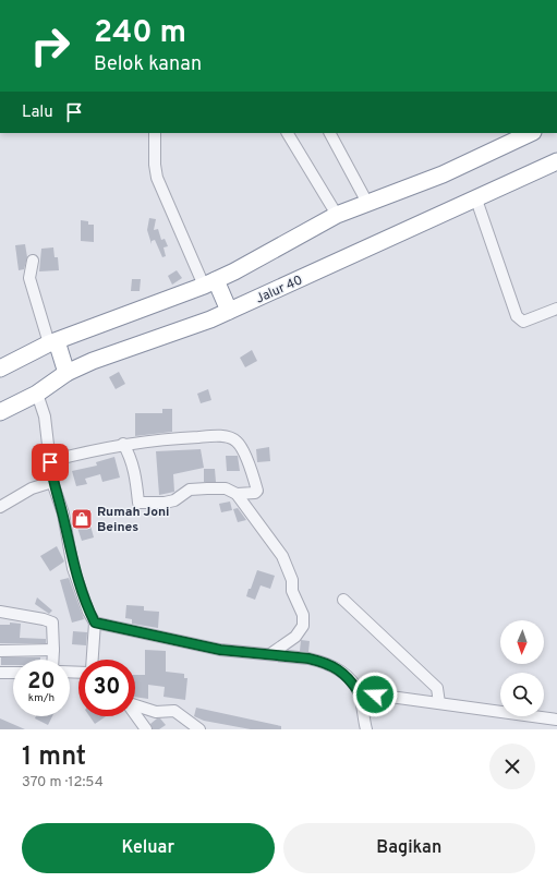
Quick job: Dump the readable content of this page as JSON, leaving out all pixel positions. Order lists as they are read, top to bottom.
{
  "streets": {
    "highway": ["Jalur 40"]
  },
  "places": {
    "shop": ["Rumah Joni Beines"]
  },
  "north": "bottom",
  "page": {
    "turn": ["240 m", "Belok kanan"],
    "then": "Lalu",
    "speed": "20 km/h",
    "limit": "30",
    "heading": ["1 mnt", "370 m · 12:54"],
    "buttons": ["Keluar", "Bagikan"]
  }
}
